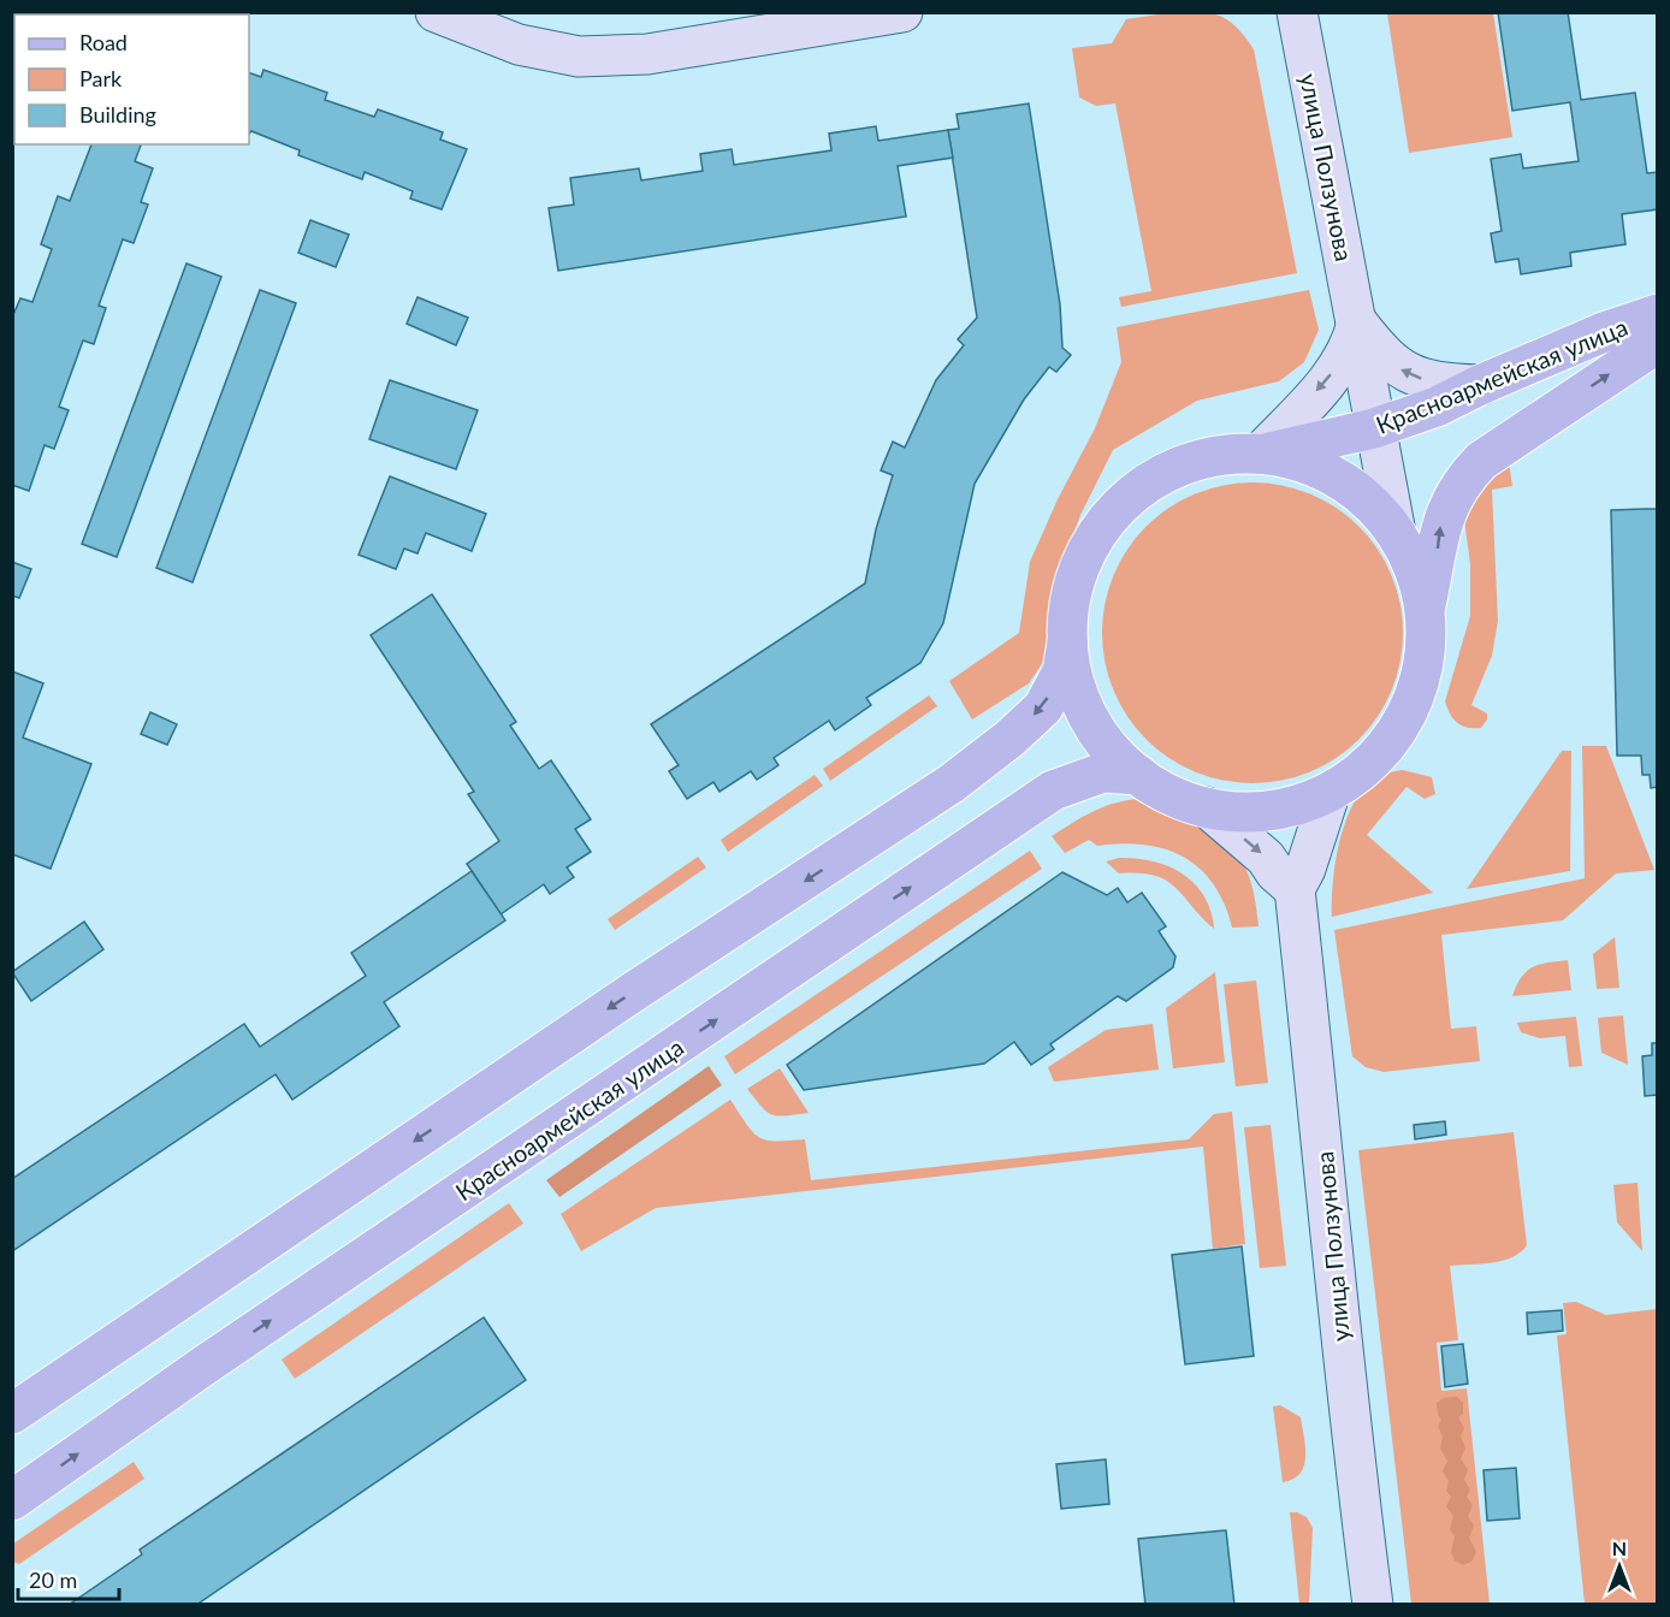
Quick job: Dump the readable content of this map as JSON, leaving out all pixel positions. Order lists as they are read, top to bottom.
{
  "streets": {
    "main road": ["улица Ползунова", "Красноармейская улица"]
  },
  "crossings": [
    ["улица Ползунова", "Красноармейская улица"]
  ],
  "legend": ["Road", "Park", "Building"],
  "scale_bar": "20 m",
  "north": "top"
}
